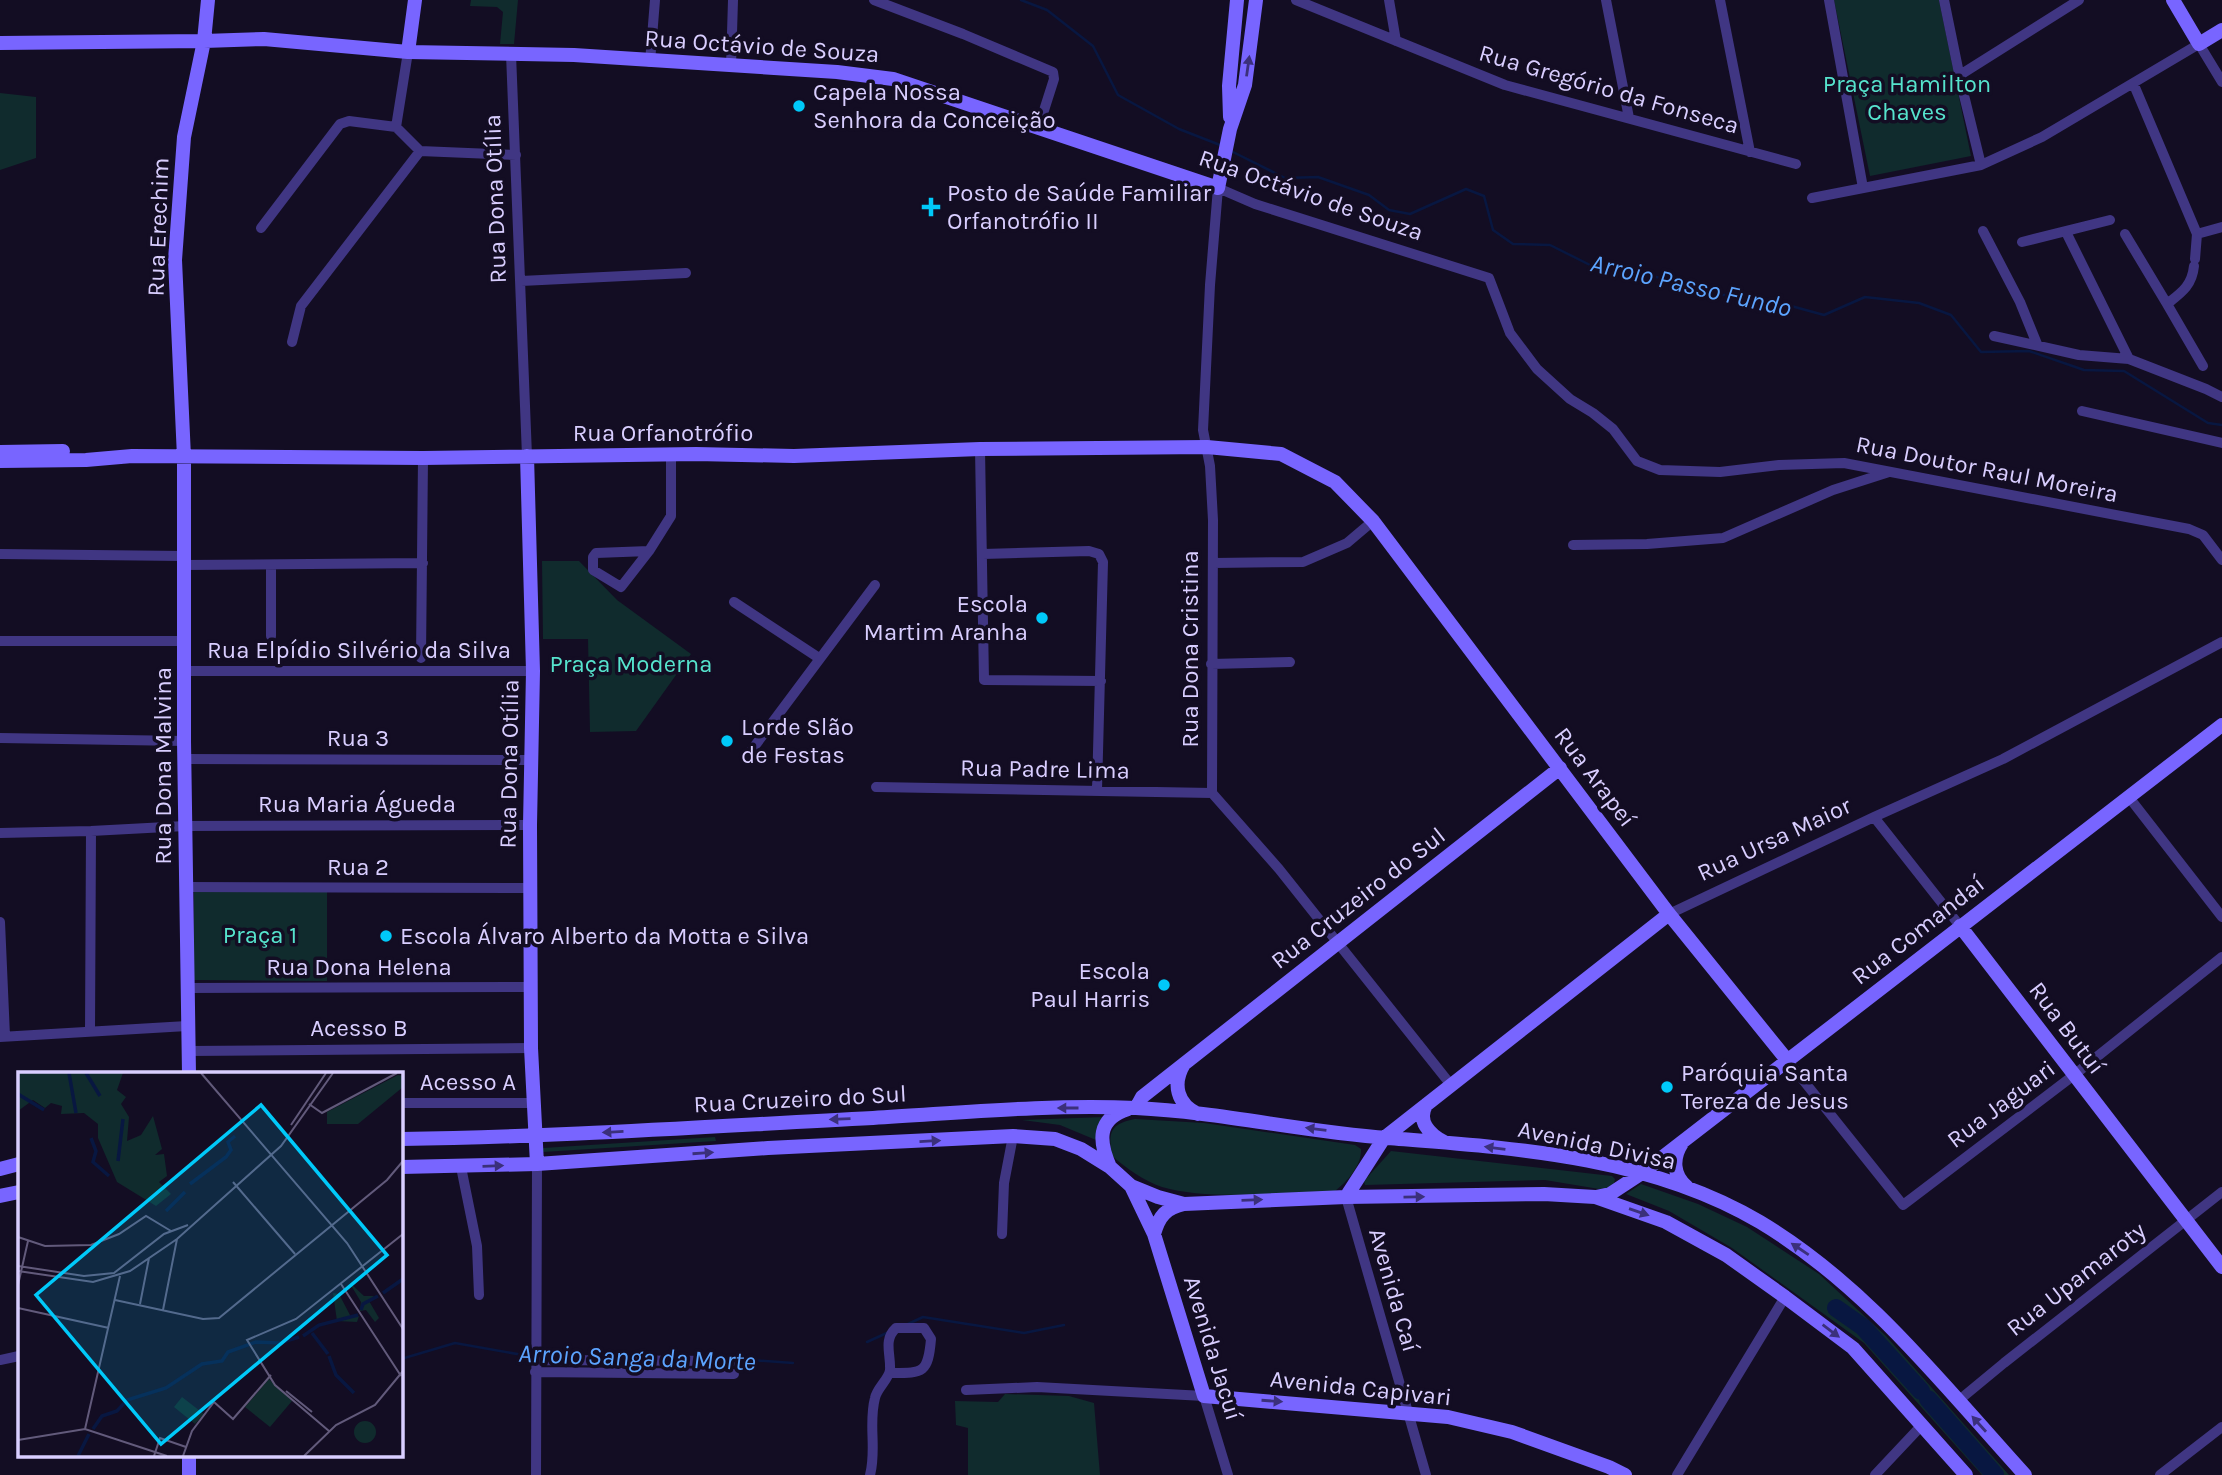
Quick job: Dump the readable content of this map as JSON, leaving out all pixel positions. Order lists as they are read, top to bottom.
{
  "streets": {
    "street": [
      "Rua Octávio de Souza",
      "Rua Gregório da Fonseca",
      "Rua Dona Otília",
      "Rua Erechim",
      "Rua Orfanotrófio",
      "Rua Doutor Raul Moreira",
      "Rua Dona Cristina",
      "Rua Elpídio Silvério da Silva",
      "Rua 3",
      "Rua Dona Malvina",
      "Rua Padre Lima",
      "Rua Arapeí",
      "Rua Maria Águeda",
      "Rua Ursa Maior",
      "Rua 2",
      "Rua Cruzeiro do Sul",
      "Rua Comandaí",
      "Rua Dona Helena",
      "Acesso B",
      "Rua Butuí",
      "Acesso A",
      "Rua Jaguari",
      "Avenida Divisa",
      "Rua Upamaroty",
      "Avenida Caí",
      "Avenida Jacuí",
      "Avenida Capivari"
    ]
  },
  "crossings": [
    ["Rua Octávio de Souza", "Rua Dona Otília"],
    ["Rua Octávio de Souza", "Rua Erechim"],
    ["Rua Octávio de Souza", "Rua Doutor Raul Moreira"],
    ["Rua Octávio de Souza", "Rua Dona Cristina"],
    ["Rua Dona Otília", "Rua Orfanotrófio"],
    ["Rua Dona Otília", "Rua Elpídio Silvério da Silva"],
    ["Rua Dona Otília", "Rua 3"],
    ["Rua Dona Otília", "Rua Maria Águeda"],
    ["Rua Dona Otília", "Rua 2"],
    ["Rua Dona Otília", "Rua Cruzeiro do Sul"],
    ["Rua Dona Otília", "Rua Dona Helena"],
    ["Rua Dona Otília", "Acesso B"],
    ["Rua Dona Otília", "Acesso A"],
    ["Rua Erechim", "Rua Orfanotrófio"],
    ["Rua Erechim", "Rua Dona Malvina"],
    ["Rua Orfanotrófio", "Rua Dona Cristina"],
    ["Rua Orfanotrófio", "Rua Dona Malvina"],
    ["Rua Orfanotrófio", "Rua Arapeí"],
    ["Rua Dona Cristina", "Rua Padre Lima"],
    ["Rua Dona Cristina", "Rua Arapeí"],
    ["Rua Elpídio Silvério da Silva", "Rua Dona Malvina"],
    ["Rua 3", "Rua Dona Malvina"],
    ["Rua Dona Malvina", "Rua Maria Águeda"],
    ["Rua Dona Malvina", "Rua 2"],
    ["Rua Dona Malvina", "Rua Dona Helena"],
    ["Rua Dona Malvina", "Acesso B"],
    ["Rua Arapeí", "Rua Ursa Maior"],
    ["Rua Arapeí", "Rua Cruzeiro do Sul"],
    ["Rua Arapeí", "Rua Comandaí"],
    ["Rua Arapeí", "Rua Jaguari"],
    ["Rua Ursa Maior", "Rua Butuí"],
    ["Rua Ursa Maior", "Avenida Divisa"],
    ["Rua Ursa Maior", "Avenida Caí"],
    ["Rua Cruzeiro do Sul", "Avenida Divisa"],
    ["Rua Comandaí", "Rua Butuí"],
    ["Rua Comandaí", "Avenida Divisa"],
    ["Rua Butuí", "Rua Jaguari"],
    ["Rua Butuí", "Rua Upamaroty"],
    ["Avenida Divisa", "Rua Upamaroty"],
    ["Avenida Caí", "Avenida Capivari"],
    ["Avenida Jacuí", "Avenida Capivari"]
  ],
  "water": ["Arroio Passo Fundo", "Arroio Sanga da Morte"],
  "parks": ["Praça Hamilton Chaves", "Praça Moderna", "Praça 1"],
  "places": {
    "other": [
      "Capela Nossa Senhora da Conceição",
      "Escola Martim Aranha",
      "Lorde Slão de Festas",
      "Escola Álvaro Alberto da Motta e Silva",
      "Escola Paul Harris",
      "Paróquia Santa Tereza de Jesus"
    ],
    "health": ["Posto de Saúde Familiar Orfanotrófio II"]
  }
}
